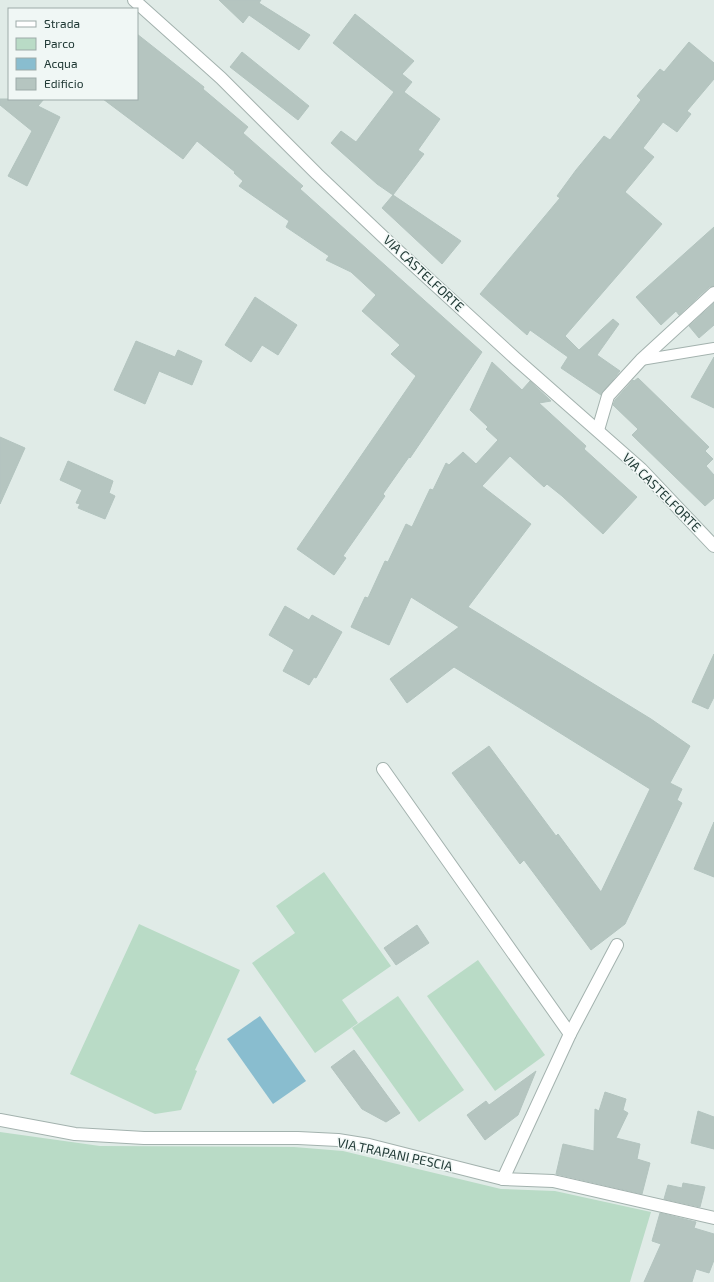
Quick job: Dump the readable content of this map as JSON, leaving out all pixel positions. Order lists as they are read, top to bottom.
{
  "streets": {
    "street": ["VIA CASTELFORTE", "VIA TRAPANI PESCIA"]
  },
  "legend": [
    "Strada",
    "Parco",
    "Acqua",
    "Edificio"
  ]
}
